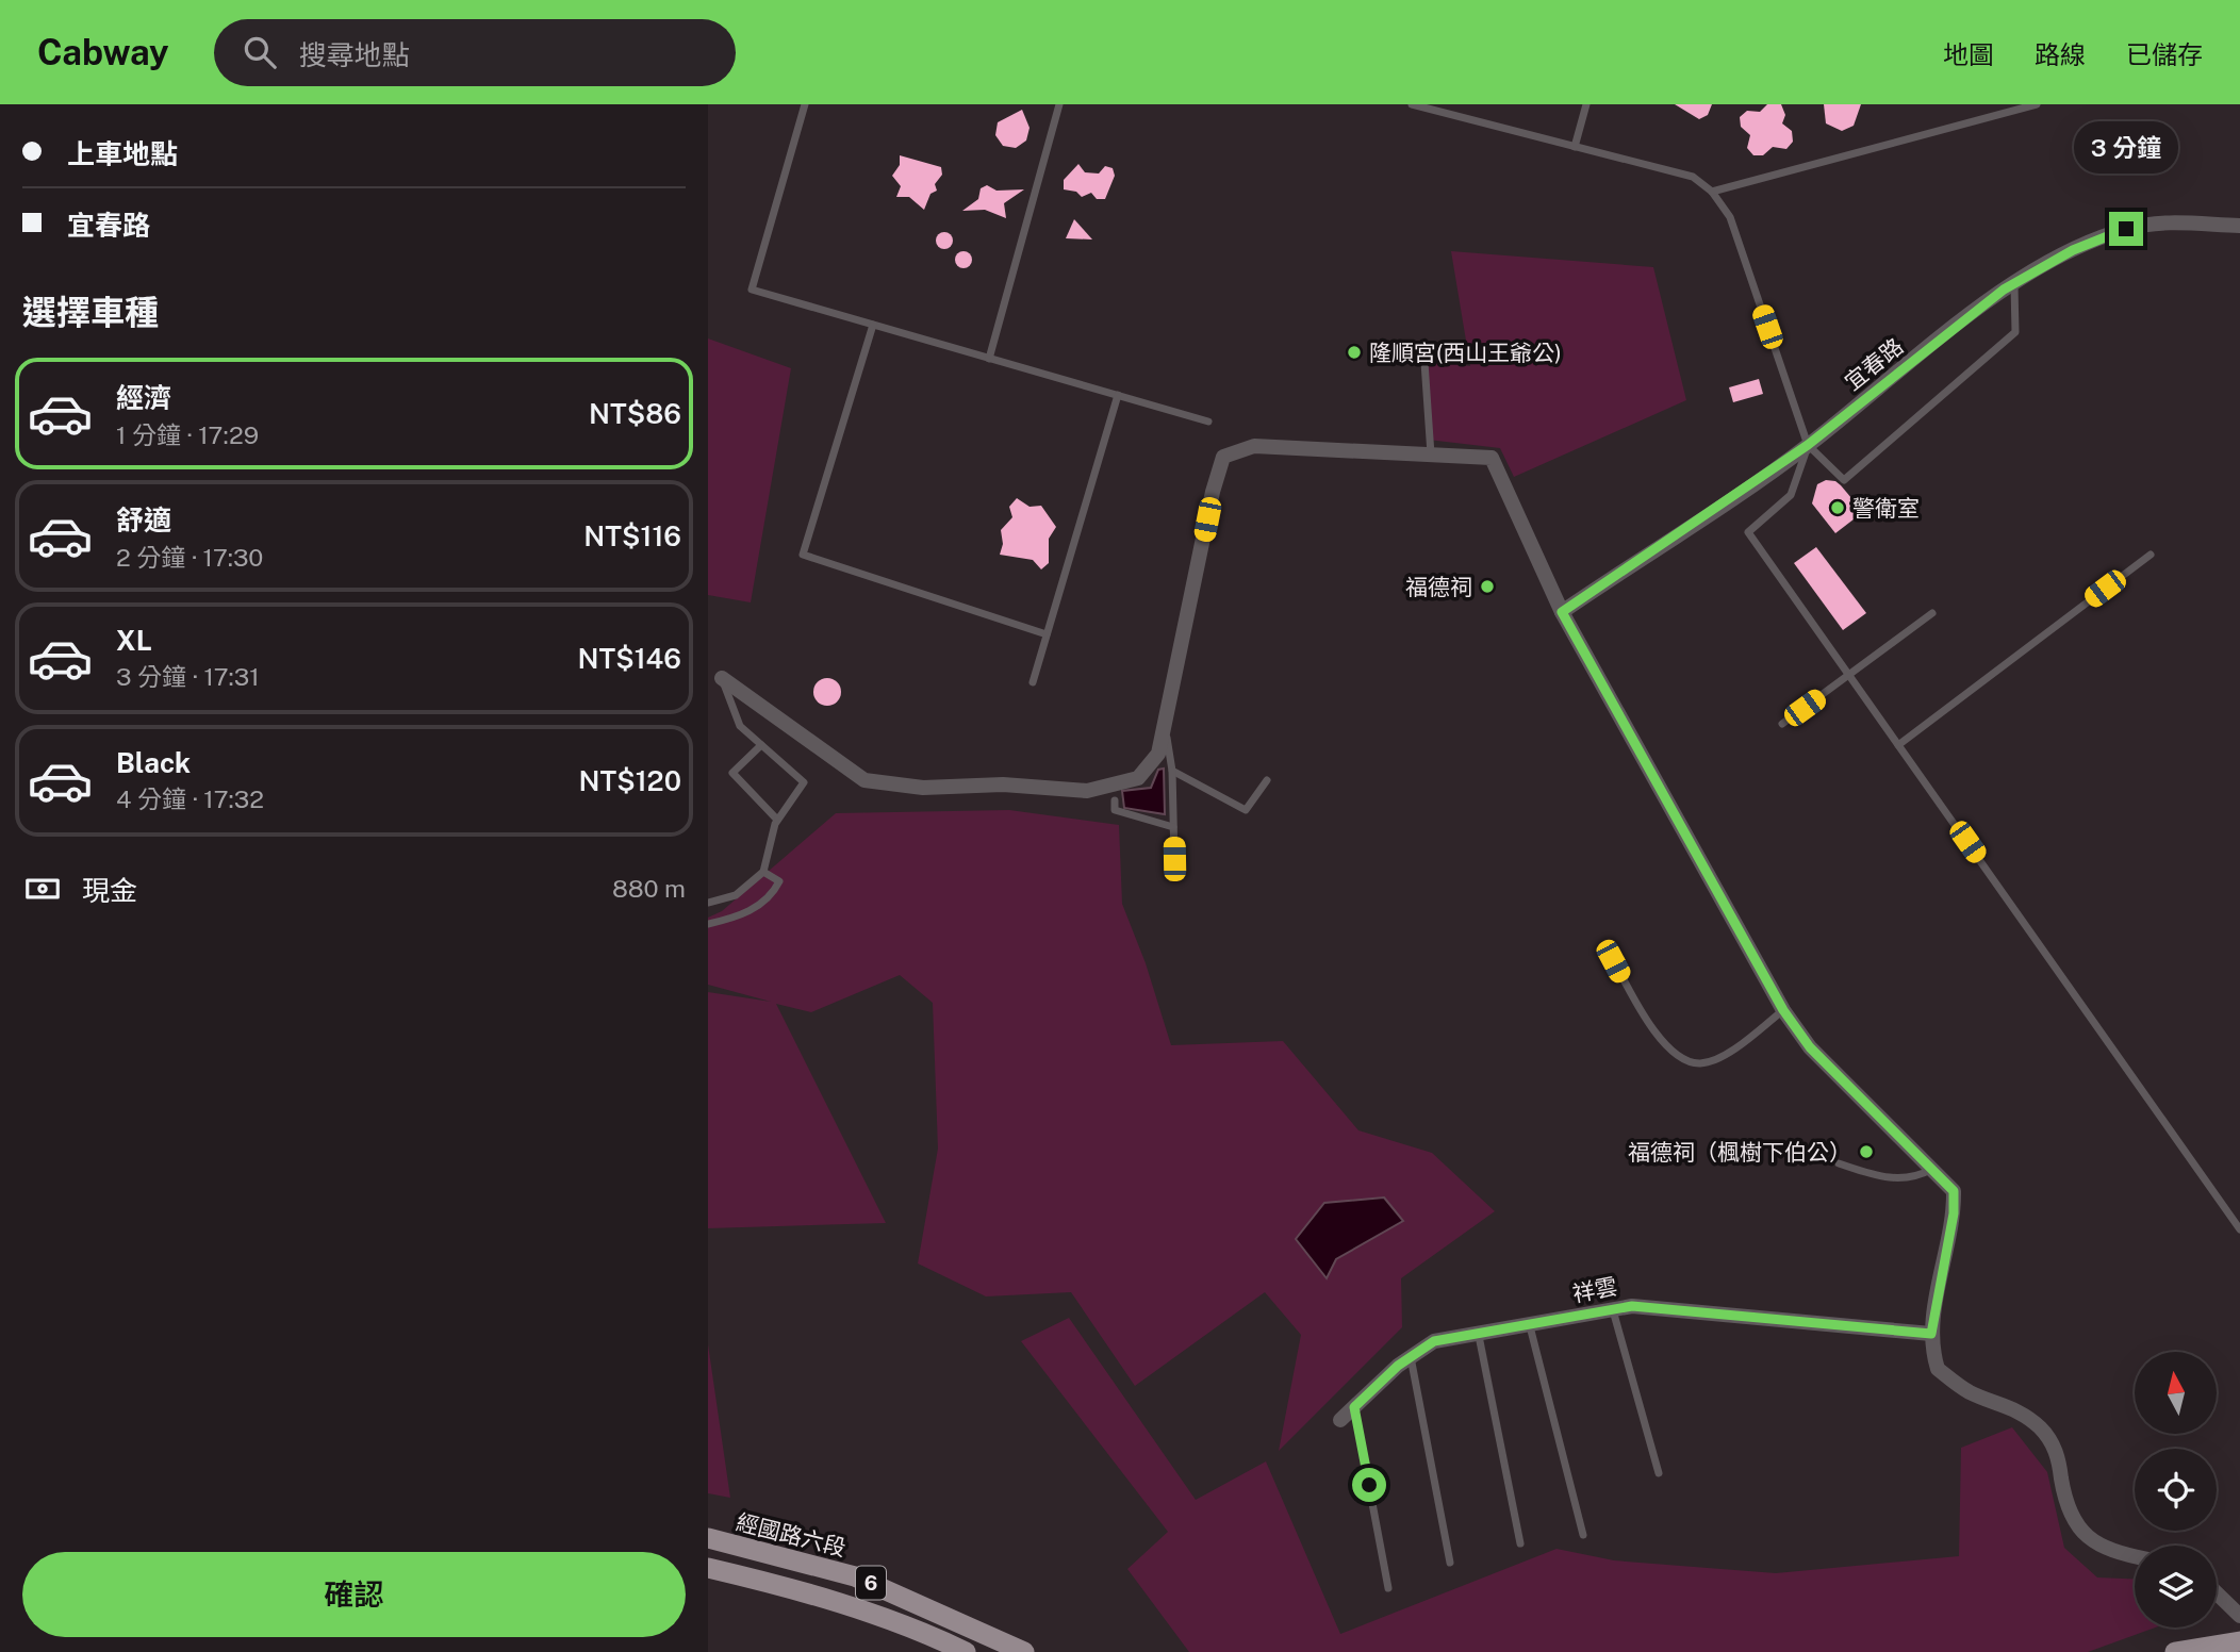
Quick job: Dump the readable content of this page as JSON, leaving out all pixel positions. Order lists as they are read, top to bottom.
{
  "streets": {
    "main road": ["經國路六段", "6"],
    "street": ["宜春路", "祥雲"]
  },
  "places": [
    "隆順宮(西山王爺公)",
    "警衛室",
    "福德祠",
    "福德祠（楓樹下伯公）"
  ],
  "north": "top",
  "page": {
    "header": "Cabway",
    "search": "搜尋地點",
    "nav": ["地圖", "路線", "已儲存"],
    "banner": ["上車地點", "宜春路"],
    "bubble": "3 分鐘",
    "heading": "選擇車種",
    "list": [
      {
        "name": "經濟",
        "note": "1 分鐘 · 17:29",
        "value": "NT$86"
      },
      {
        "name": "舒適",
        "note": "2 分鐘 · 17:30",
        "value": "NT$116"
      },
      {
        "name": "XL",
        "note": "3 分鐘 · 17:31",
        "value": "NT$146"
      },
      {
        "name": "Black",
        "note": "4 分鐘 · 17:32",
        "value": "NT$120"
      }
    ],
    "pay": ["現金", "880 m"],
    "buttons": "確認"
  }
}
